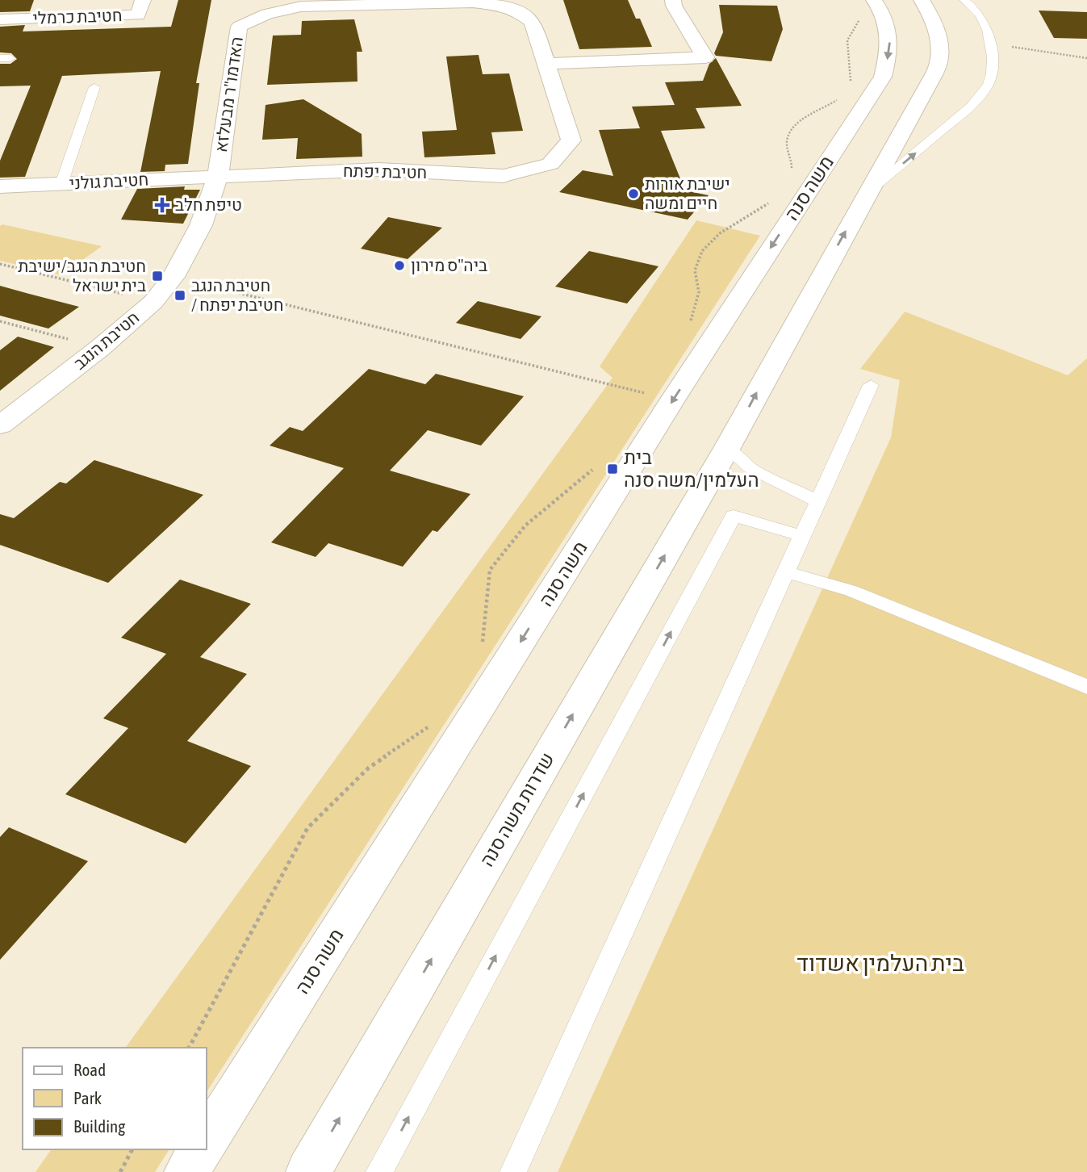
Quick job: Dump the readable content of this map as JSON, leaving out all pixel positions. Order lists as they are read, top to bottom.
{
  "streets": {
    "main road": [
      "חטיבת כרמלי",
      "האדמו\"ר מבעלזא",
      "חטיבת יפתח",
      "חטיבת גולני",
      "משה סנה",
      "חטיבת הנגב",
      "שדרות משה סנה"
    ]
  },
  "crossings": [
    ["האדמו\"ר מבעלזא", "חטיבת יפתח"],
    ["האדמו\"ר מבעלזא", "חטיבת גולני"],
    ["האדמו\"ר מבעלזא", "חטיבת הנגב"],
    ["חטיבת יפתח", "חטיבת גולני"],
    ["חטיבת יפתח", "חטיבת הנגב"],
    ["חטיבת גולני", "חטיבת הנגב"]
  ],
  "one_way": ["שדרות משה סנה"],
  "parks": ["בית העלמין אשדוד"],
  "places": {
    "other": ["ישיבת אורות חיים ומשה", "ביה\"ס מירון"],
    "health": ["טיפת חלב"],
    "transit": ["חטיבת הנגב/ישיבת בית ישראל", "חטיבת הנגב / חטיבת יפתח", "בית העלמין/משה סנה"]
  },
  "legend": ["Road", "Park", "Building"]
}
